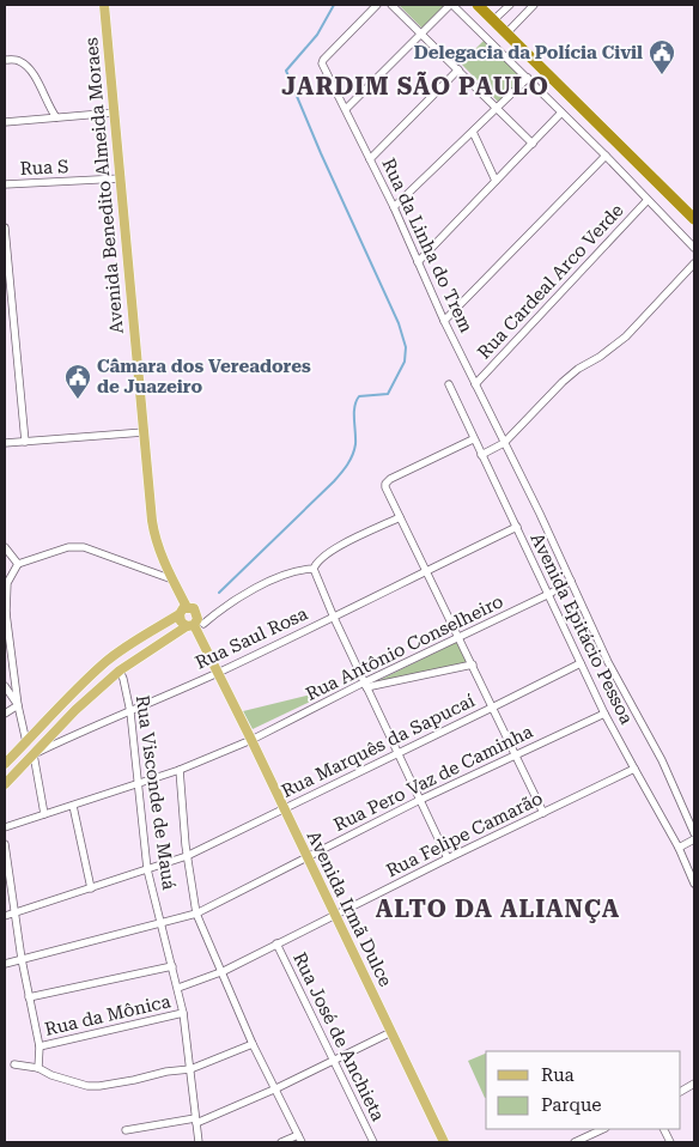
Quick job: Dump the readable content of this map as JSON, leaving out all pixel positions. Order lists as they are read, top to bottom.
{
  "streets": {
    "main road": ["Avenida Benedito Almeida Moraes", "Rua Saul Rosa", "Avenida Irmã Dulce"],
    "street": [
      "Rua S",
      "Rua da Linha do Trem",
      "Rua Cardeal Arco Verde",
      "Avenida Epitácio Pessoa",
      "Rua Antônio Conselheiro",
      "Rua Marquês da Sapucaí",
      "Rua Pero Vaz de Caminha",
      "Rua Visconde de Mauá",
      "Rua Felipe Camarão",
      "Rua da Mônica",
      "Rua José de Anchieta"
    ]
  },
  "crossings": [
    ["Rua S", "Avenida Benedito Almeida Moraes"],
    ["Avenida Benedito Almeida Moraes", "Avenida Irmã Dulce"],
    ["Rua da Linha do Trem", "Rua Cardeal Arco Verde"],
    ["Rua da Linha do Trem", "Rua Antônio Conselheiro"],
    ["Avenida Epitácio Pessoa", "Rua Saul Rosa"],
    ["Avenida Epitácio Pessoa", "Rua Antônio Conselheiro"],
    ["Avenida Epitácio Pessoa", "Rua Marquês da Sapucaí"],
    ["Avenida Epitácio Pessoa", "Rua Pero Vaz de Caminha"],
    ["Avenida Epitácio Pessoa", "Rua Felipe Camarão"],
    ["Rua Saul Rosa", "Rua Visconde de Mauá"],
    ["Rua Saul Rosa", "Avenida Irmã Dulce"],
    ["Rua Antônio Conselheiro", "Rua Visconde de Mauá"],
    ["Rua Antônio Conselheiro", "Avenida Irmã Dulce"],
    ["Rua Marquês da Sapucaí", "Rua Visconde de Mauá"],
    ["Rua Marquês da Sapucaí", "Avenida Irmã Dulce"],
    ["Rua Pero Vaz de Caminha", "Rua Visconde de Mauá"],
    ["Rua Pero Vaz de Caminha", "Avenida Irmã Dulce"],
    ["Rua Visconde de Mauá", "Rua Felipe Camarão"],
    ["Rua Visconde de Mauá", "Rua da Mônica"],
    ["Rua Felipe Camarão", "Avenida Irmã Dulce"],
    ["Rua Felipe Camarão", "Rua José de Anchieta"]
  ],
  "districts": ["JARDIM SÃO PAULO", "ALTO DA ALIANÇA"],
  "places": {
    "public building": ["Delegacia da Polícia Civil", "Câmara dos Vereadores de Juazeiro"]
  },
  "legend": ["Rua", "Parque"]
}
